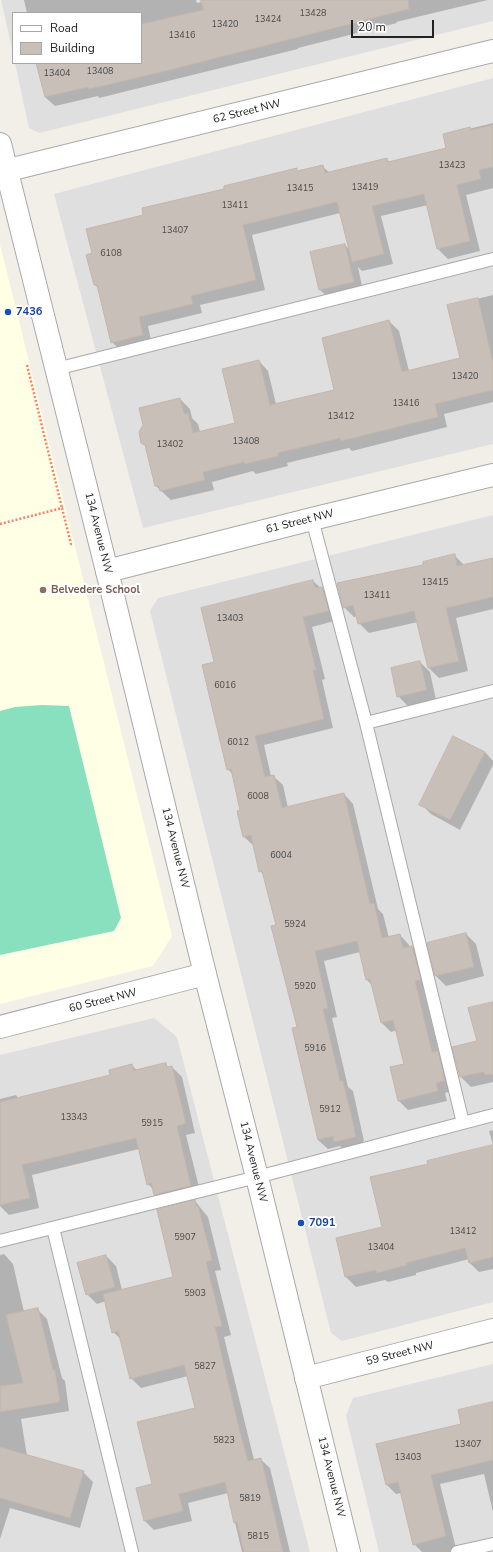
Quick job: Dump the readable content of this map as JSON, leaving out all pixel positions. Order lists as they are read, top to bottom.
{
  "streets": {
    "street": [
      "62 Street NW",
      "61 Street NW",
      "134 Avenue NW",
      "60 Street NW",
      "59 Street NW"
    ]
  },
  "crossings": [
    ["62 Street NW", "134 Avenue NW"],
    ["61 Street NW", "134 Avenue NW"],
    ["134 Avenue NW", "60 Street NW"],
    ["134 Avenue NW", "59 Street NW"]
  ],
  "places": ["7436", "Belvedere School", "7091"],
  "house_numbers": [
    "13428",
    "13424",
    "13420",
    "13416",
    "13408",
    "13404",
    "13423",
    "13419",
    "13415",
    "13411",
    "13407",
    "6108",
    "13420",
    "13416",
    "13412",
    "13408",
    "13402",
    "13415",
    "13411",
    "13403",
    "6016",
    "6012",
    "6008",
    "6004",
    "5924",
    "5920",
    "5916",
    "5912",
    "13343",
    "5915",
    "13412",
    "5907",
    "13404",
    "5903",
    "5827",
    "5823",
    "13407",
    "13403",
    "5819",
    "5815"
  ],
  "legend": ["Road", "Building"],
  "scale_bar": "20 m"
}
